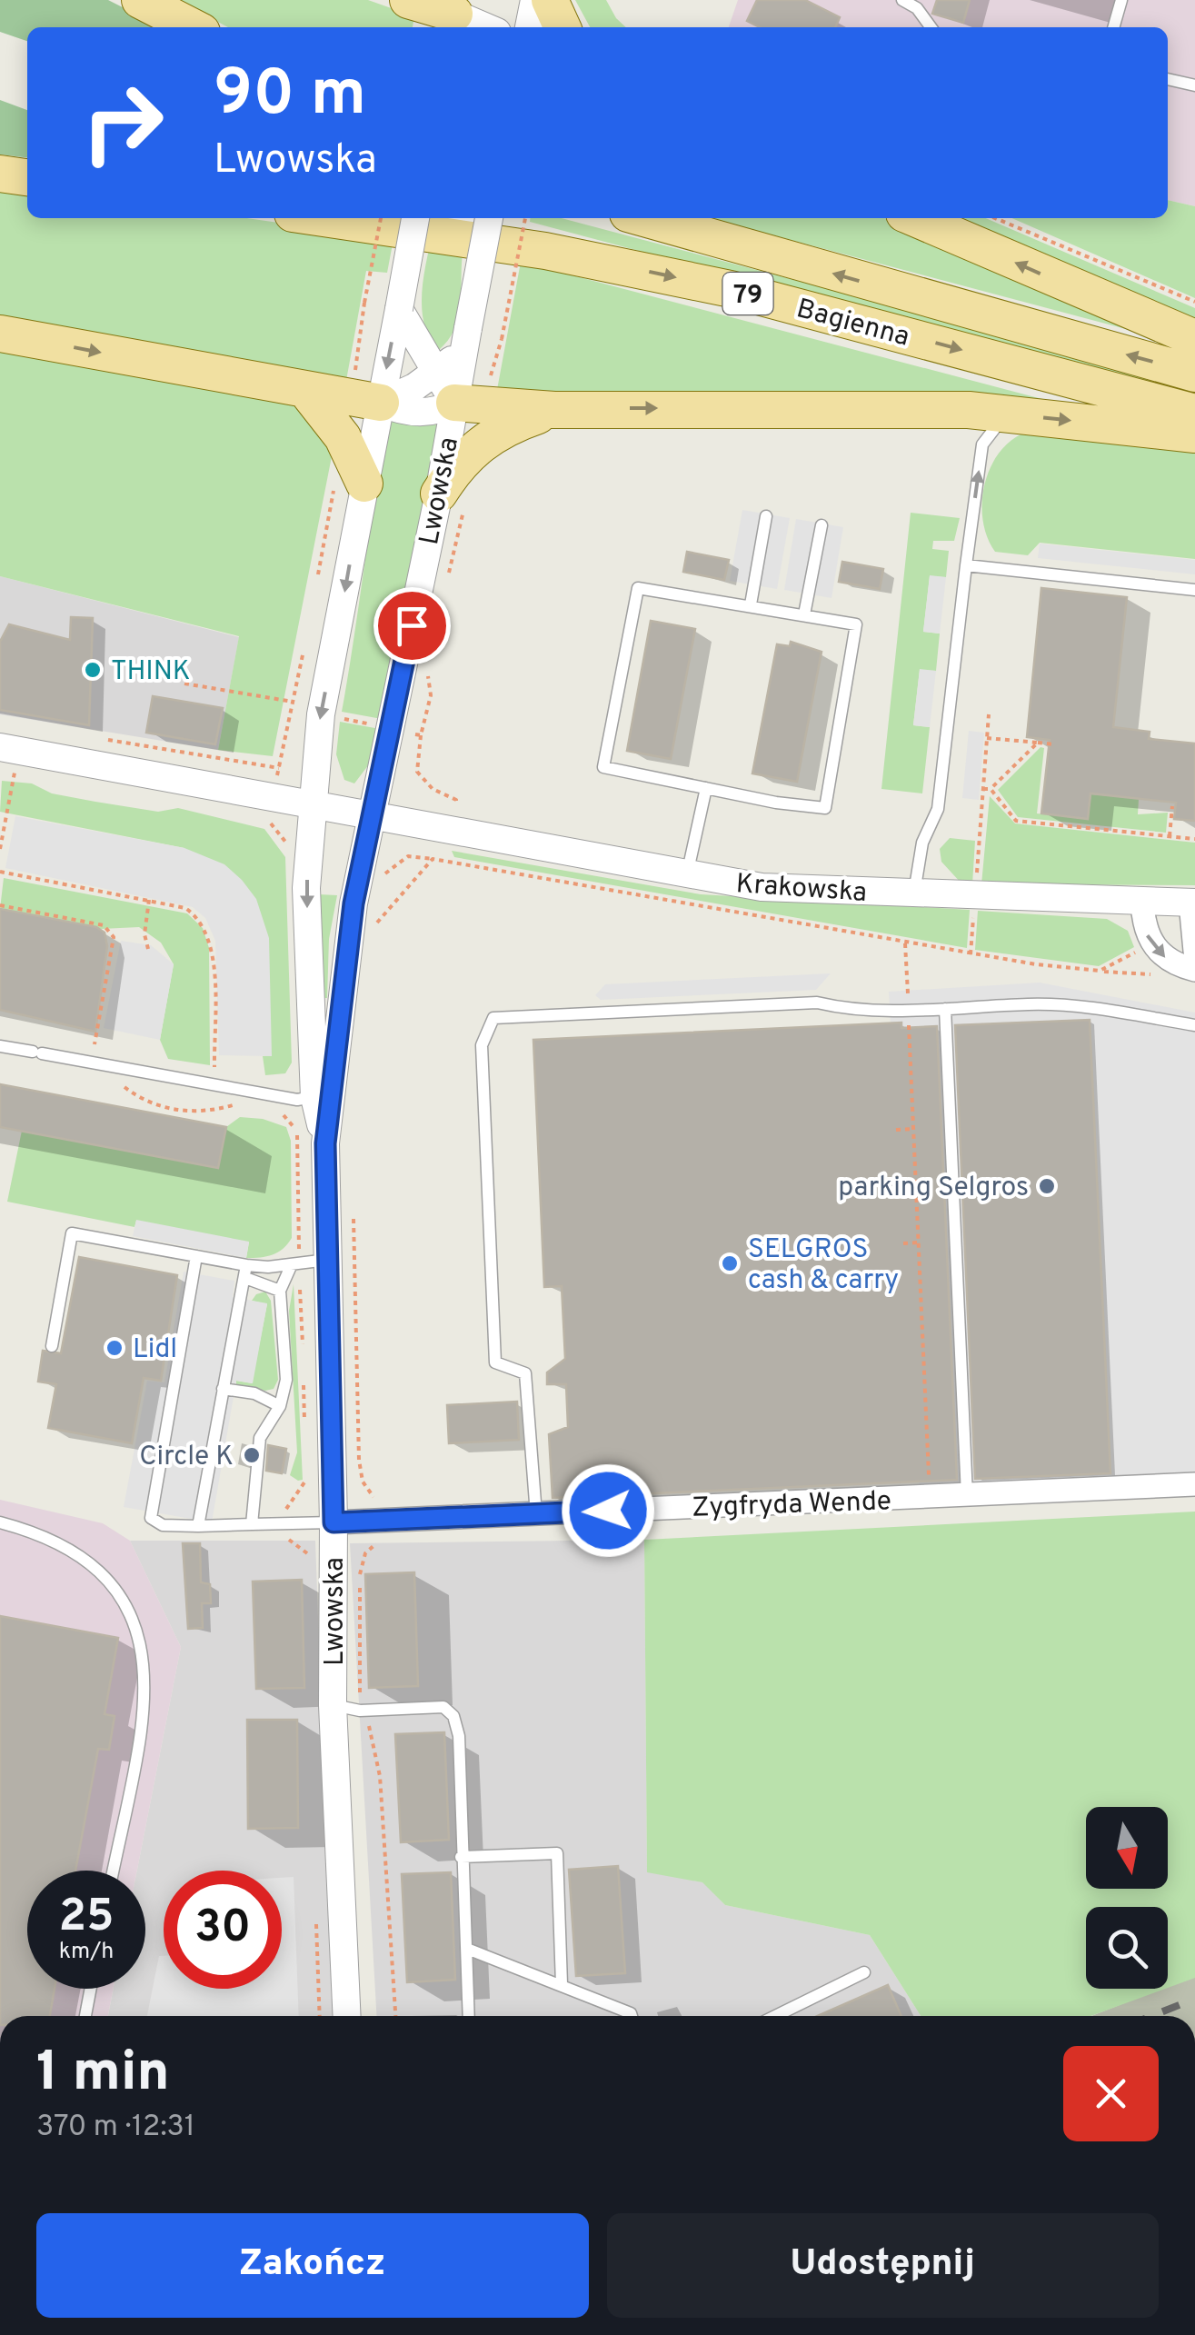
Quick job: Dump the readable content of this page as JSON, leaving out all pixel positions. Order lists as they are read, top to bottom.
{
  "streets": {
    "main road": ["79", "Bagienna"],
    "street": ["Lwowska", "Krakowska", "Zygfryda Wende"]
  },
  "crossings": [
    ["Lwowska", "Krakowska"],
    ["Lwowska", "Zygfryda Wende"]
  ],
  "places": [
    "THINK",
    "parking Selgros",
    "SELGROS cash & carry",
    "Lidl",
    "Circle K"
  ],
  "north": "bottom",
  "page": {
    "turn": ["90 m", "Lwowska"],
    "speed": "25 km/h",
    "limit": "30",
    "heading": ["1 min", "370 m · 12:31"],
    "buttons": ["Zakończ", "Udostępnij"]
  }
}
